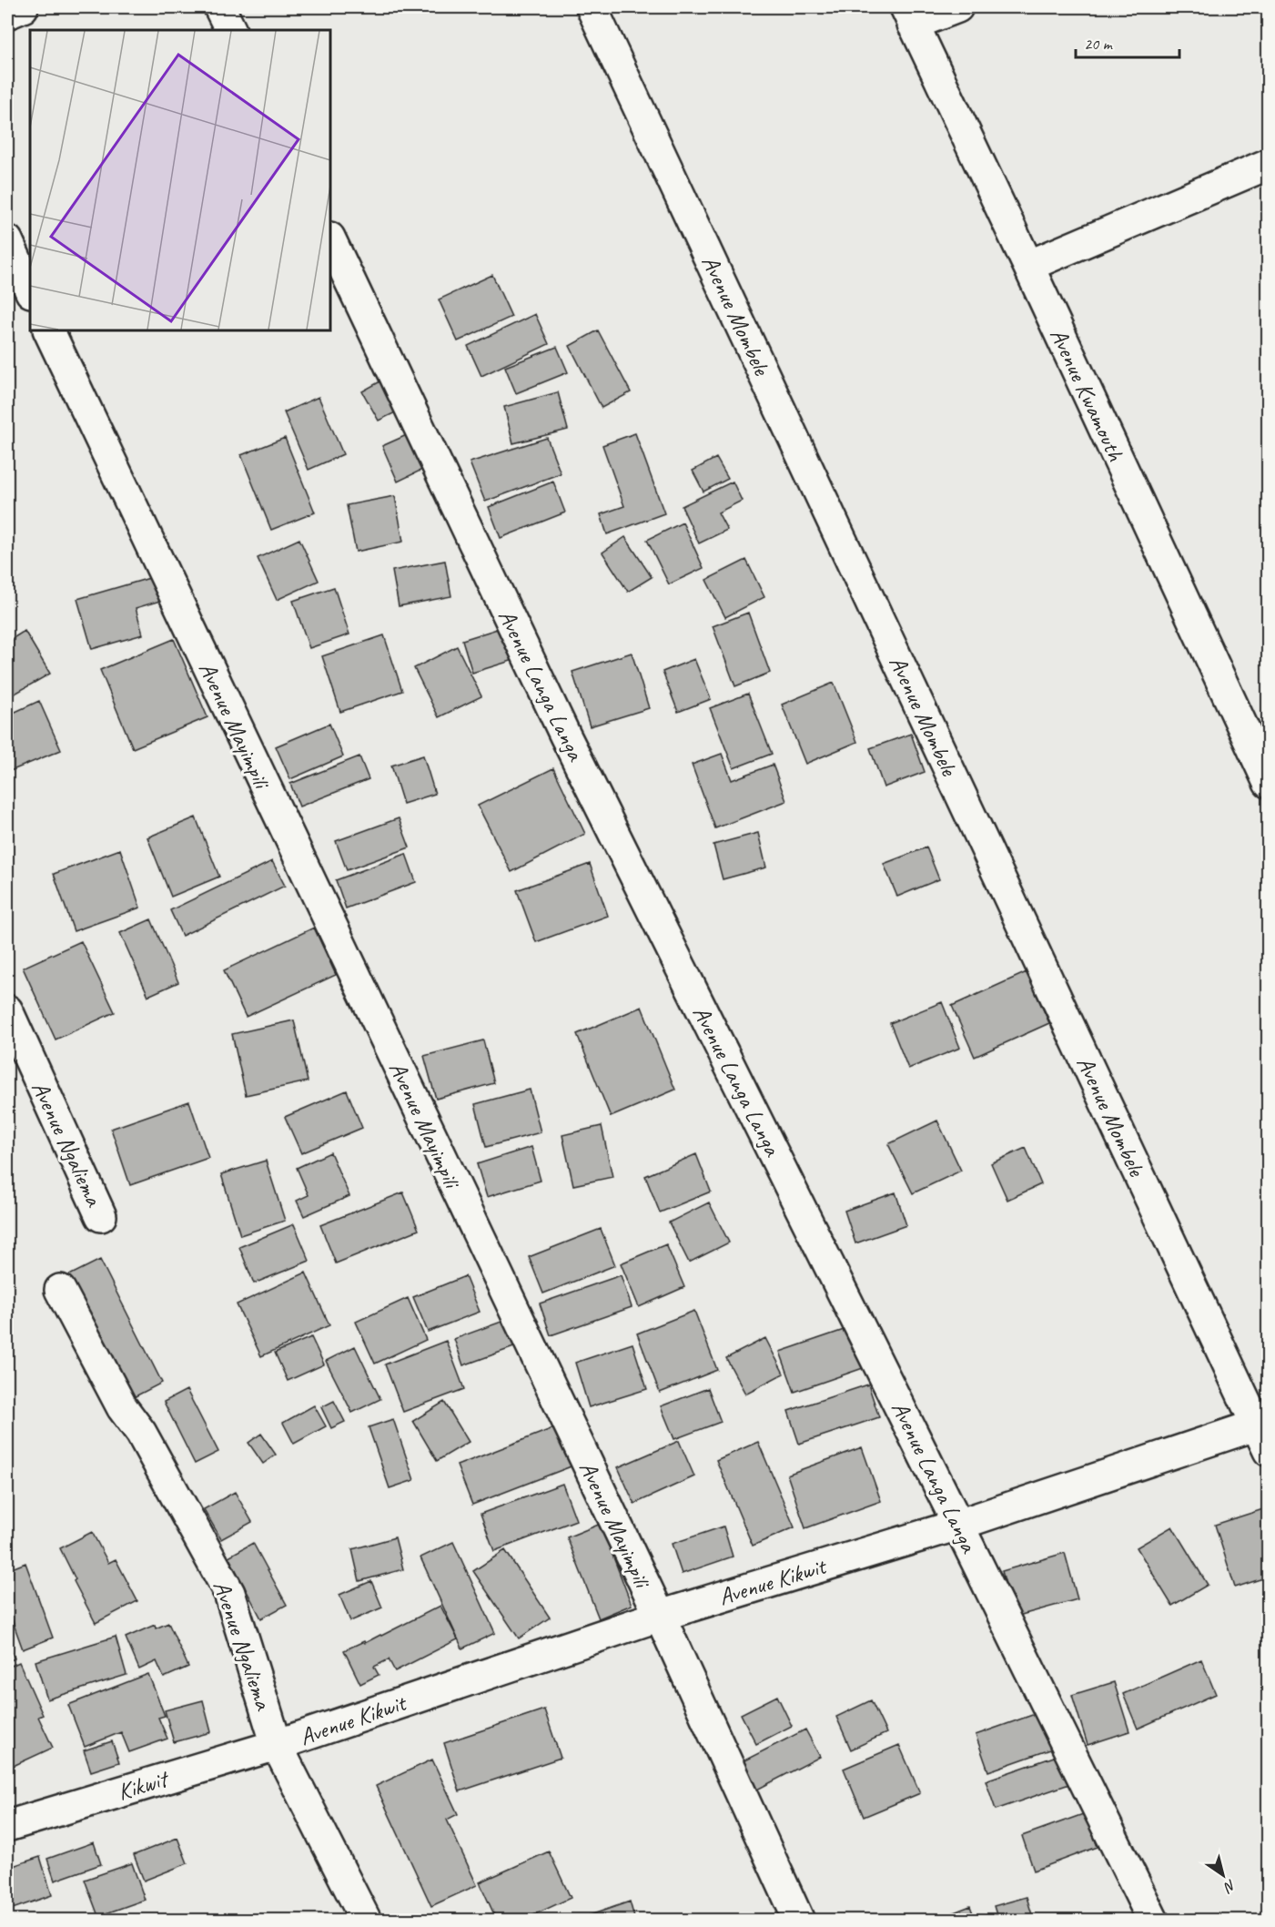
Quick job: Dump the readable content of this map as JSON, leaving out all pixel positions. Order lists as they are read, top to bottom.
{
  "streets": {
    "street": [
      "Avenue Mombele",
      "Avenue Kwamouth",
      "Avenue Langa Langa",
      "Avenue Mayimpili",
      "Avenue Ngaliema",
      "Avenue Kikwit",
      "Kikwit"
    ]
  },
  "crossings": [
    ["Avenue Mombele", "Avenue Kikwit"],
    ["Avenue Langa Langa", "Avenue Kikwit"],
    ["Avenue Mayimpili", "Avenue Kikwit"],
    ["Avenue Ngaliema", "Avenue Kikwit"],
    ["Avenue Ngaliema", "Kikwit"],
    ["Avenue Kikwit", "Kikwit"]
  ],
  "scale_bar": "20 m",
  "north": "bottom right"
}
